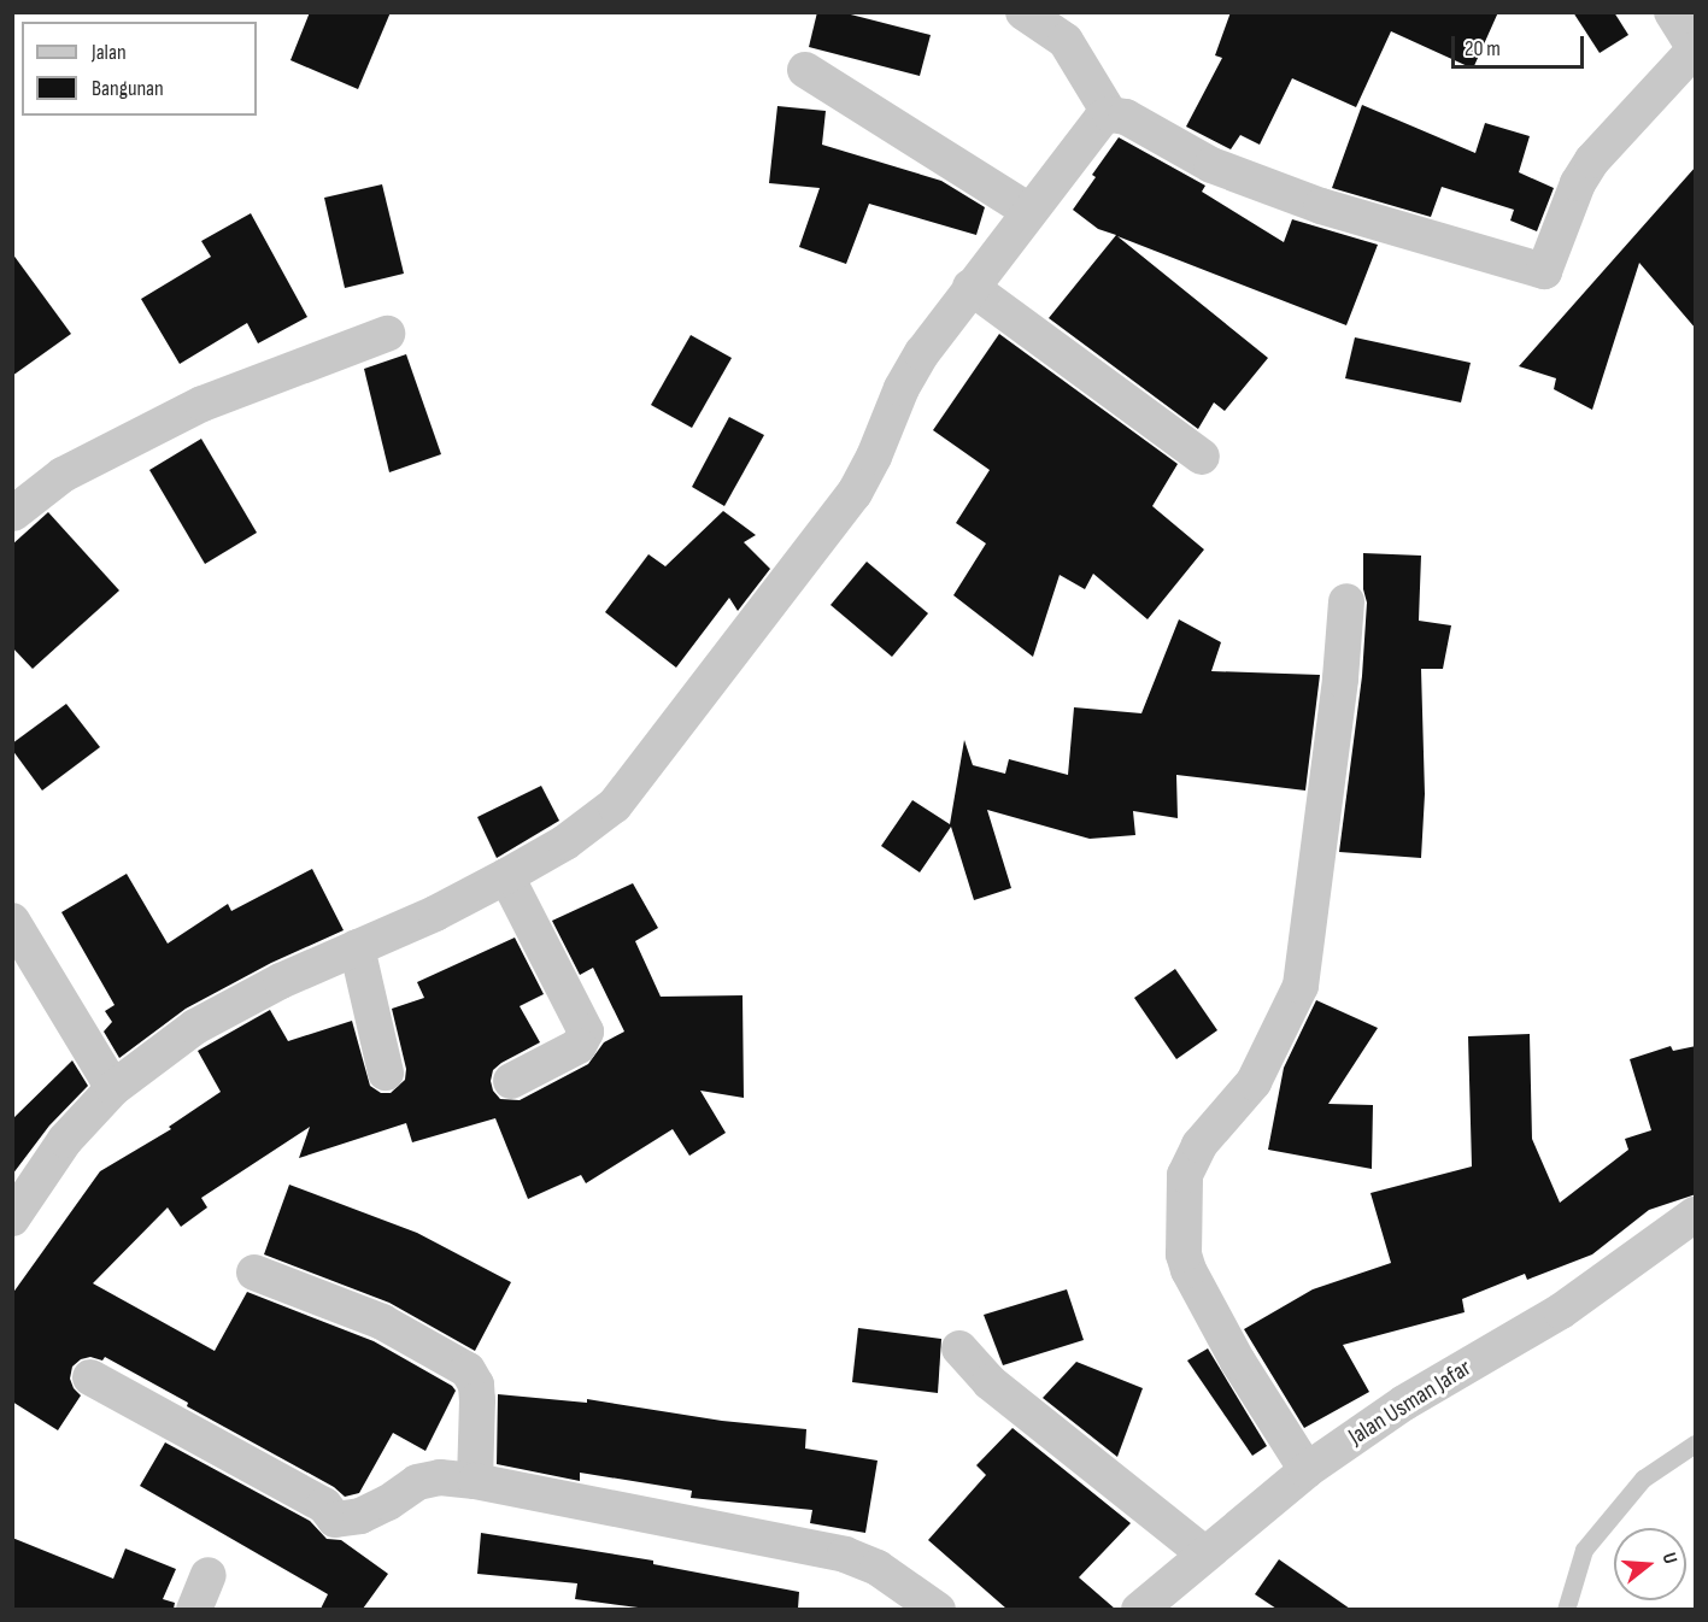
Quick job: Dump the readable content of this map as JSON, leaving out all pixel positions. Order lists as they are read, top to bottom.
{
  "streets": {
    "street": ["Jalan Usman Jafar"]
  },
  "legend": ["Jalan", "Bangunan"],
  "scale_bar": "20 m",
  "north": "right"
}
